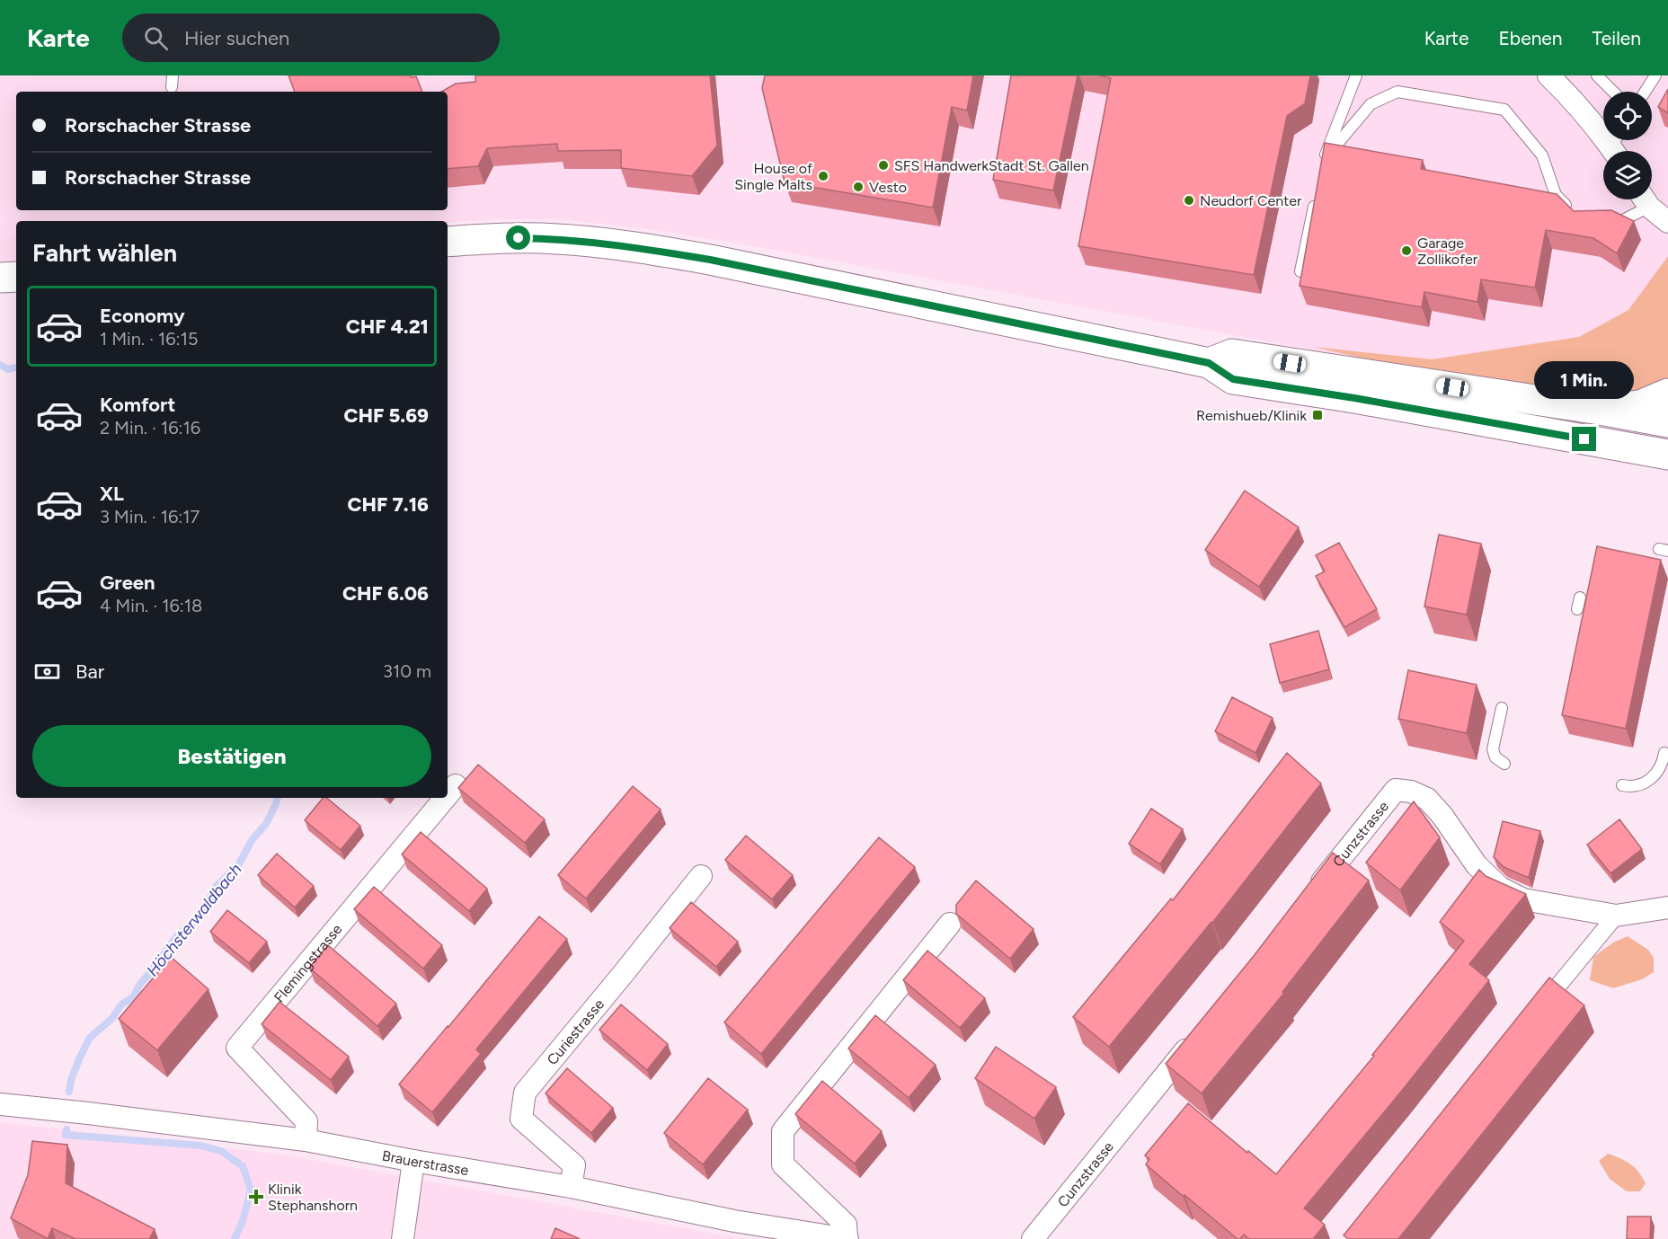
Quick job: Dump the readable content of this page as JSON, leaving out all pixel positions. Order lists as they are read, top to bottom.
{
  "streets": {
    "street": [
      "Cunzstrasse",
      "Flemingstrasse",
      "Curiestrasse",
      "Brauerstrasse"
    ]
  },
  "crossings": [
    ["Flemingstrasse", "Brauerstrasse"],
    ["Curiestrasse", "Brauerstrasse"]
  ],
  "water": ["Höchsterwaldbach"],
  "places": {
    "other": [
      "SFS HandwerkStadt St. Gallen",
      "House of Single Malts",
      "Vesto",
      "Neudorf Center",
      "Garage Zollikofer"
    ],
    "transit": ["Remishueb/Klinik"],
    "health": ["Klinik Stephanshorn"]
  },
  "page": {
    "header": "Karte",
    "search": "Hier suchen",
    "nav": ["Karte", "Ebenen", "Teilen"],
    "banner": ["Rorschacher Strasse", "Rorschacher Strasse"],
    "heading": "Fahrt wählen",
    "list": [
      {
        "name": "Economy",
        "note": "1 Min. · 16:15",
        "value": "CHF 4.21"
      },
      {
        "name": "Komfort",
        "note": "2 Min. · 16:16",
        "value": "CHF 5.69"
      },
      {
        "name": "XL",
        "note": "3 Min. · 16:17",
        "value": "CHF 7.16"
      },
      {
        "name": "Green",
        "note": "4 Min. · 16:18",
        "value": "CHF 6.06"
      }
    ],
    "bubble": "1 Min.",
    "pay": ["Bar", "310 m"],
    "buttons": "Bestätigen"
  }
}
